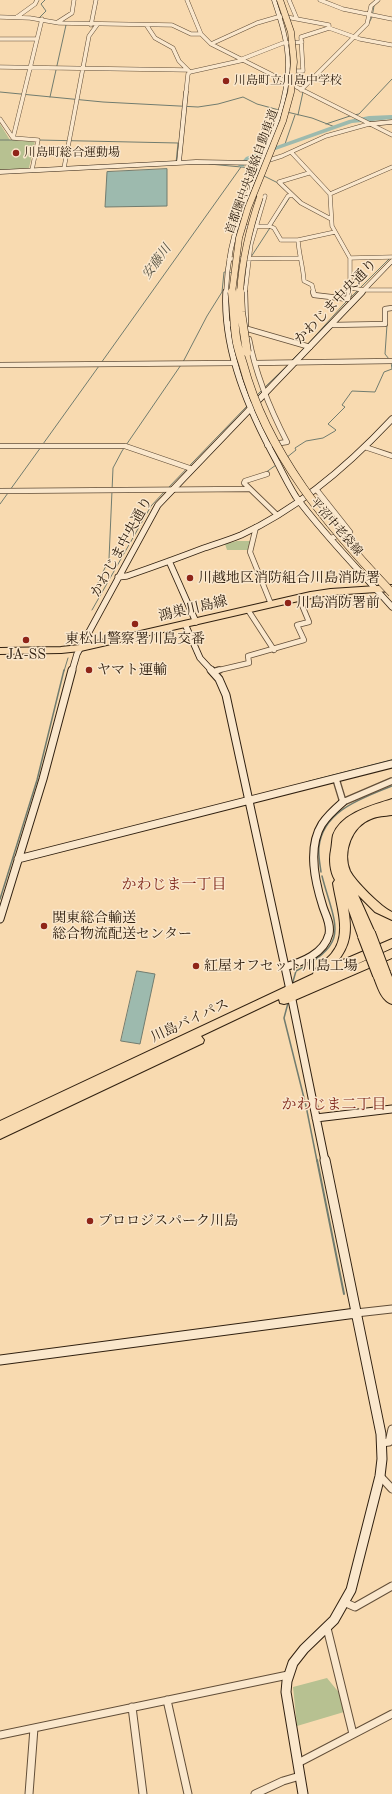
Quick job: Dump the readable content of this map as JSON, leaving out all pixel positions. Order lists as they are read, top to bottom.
{
  "streets": {
    "highway": ["首都圏中央連絡自動車道", "川島バイパス"],
    "main road": ["鴻巣川島線"],
    "street": ["かわじま中央通り", "平沼中老袋線"]
  },
  "crossings": [
    ["かわじま中央通り", "鴻巣川島線"],
    ["平沼中老袋線", "鴻巣川島線"]
  ],
  "districts": ["かわじま一丁目", "かわじま二丁目"],
  "water": ["安藤川"],
  "places": [
    "川島町立川島中学校",
    "川島町総合運動場",
    "川越地区消防組合川島消防署",
    "川島消防署前",
    "東松山警察署川島交番",
    "JA-SS",
    "ヤマト運輸",
    "関東総合輸送 総合物流配送センター",
    "紅屋オフセット川島工場",
    "プロロジスパーク川島"
  ]
}
